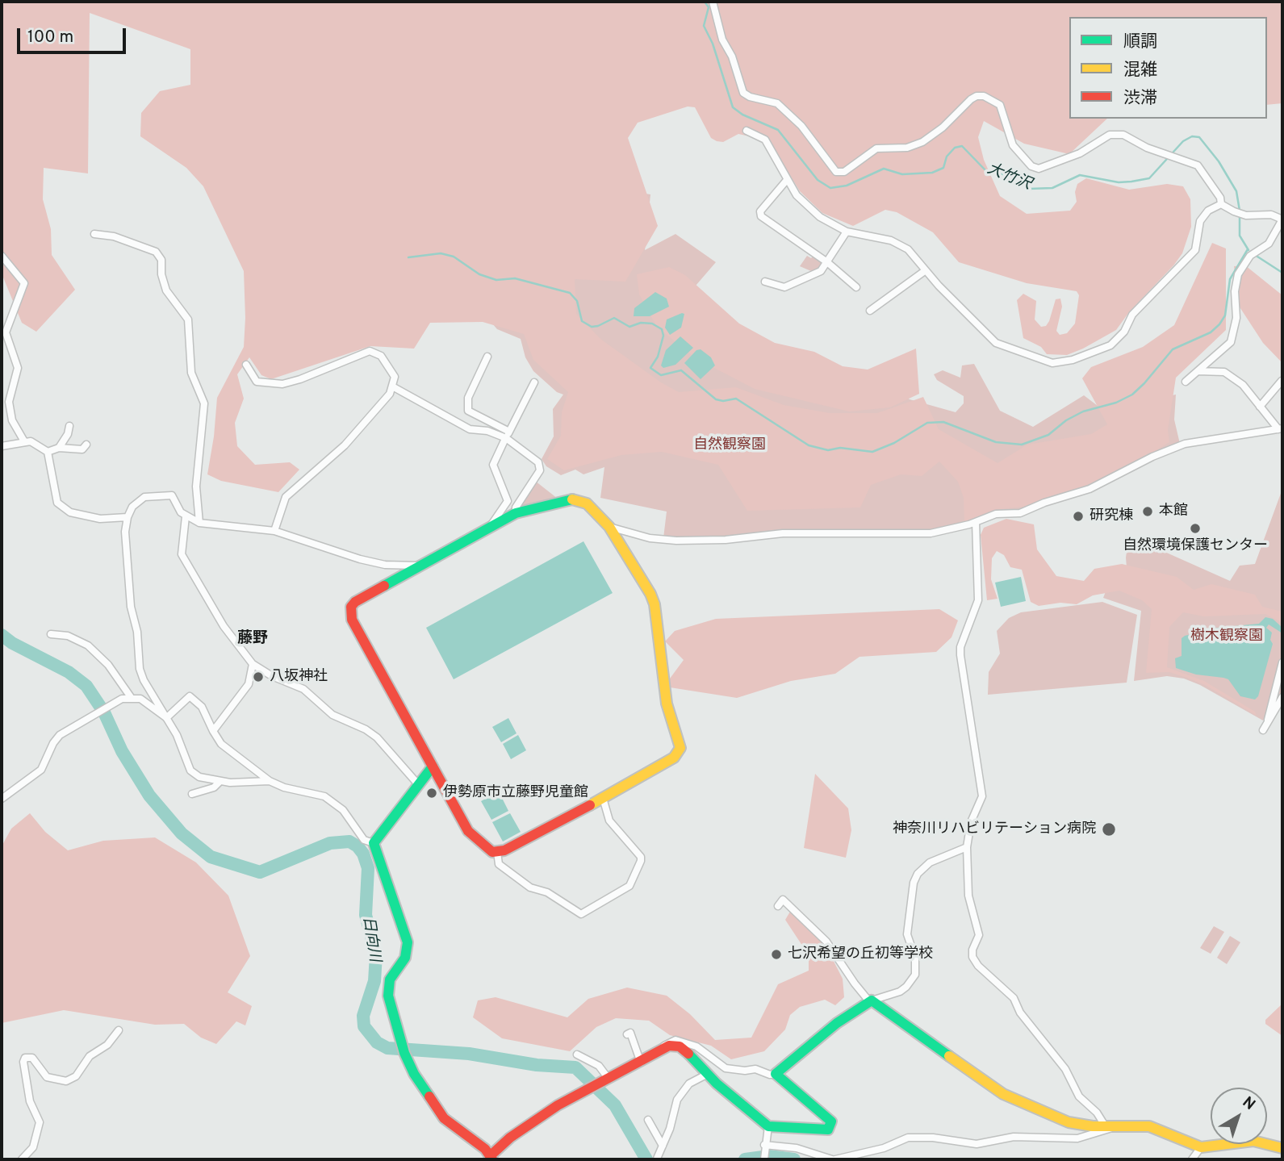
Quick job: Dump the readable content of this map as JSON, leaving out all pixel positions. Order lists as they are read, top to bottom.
{
  "districts": ["藤野"],
  "water": ["大竹沢", "日向川"],
  "parks": ["自然観察園", "樹木観察園"],
  "places": [
    "本館",
    "研究棟",
    "自然環境保護センター",
    "八坂神社",
    "伊勢原市立藤野児童館",
    "神奈川リハビリテーション病院",
    "七沢希望の丘初等学校"
  ],
  "legend": ["順調", "混雑", "渋滞"],
  "scale_bar": "100 m",
  "north": "top right"
}
